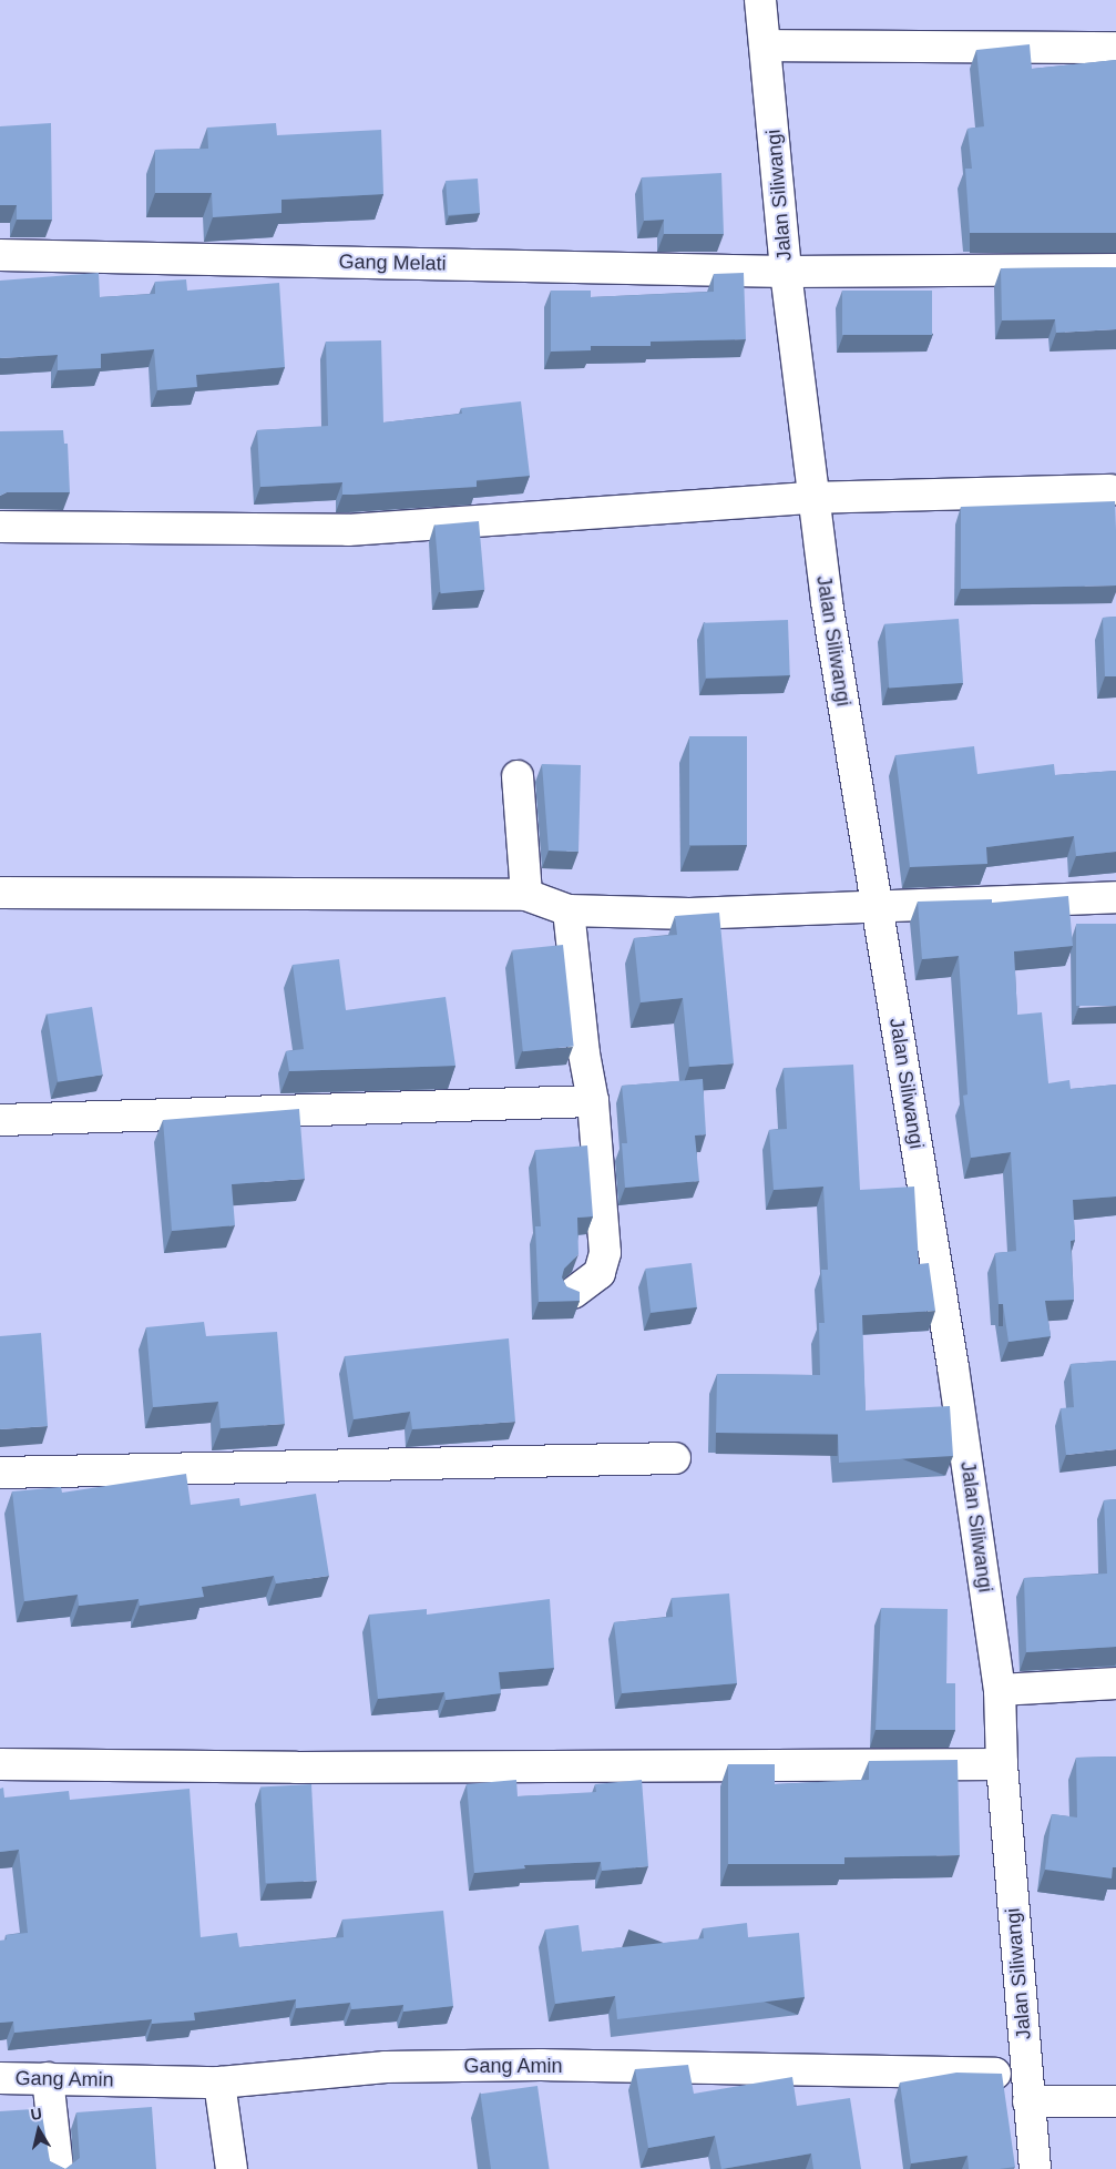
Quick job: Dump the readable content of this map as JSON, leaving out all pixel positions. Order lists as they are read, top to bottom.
{
  "streets": {
    "street": ["Jalan Siliwangi", "Gang Melati", "Gang Amin"]
  },
  "crossings": [
    ["Jalan Siliwangi", "Gang Melati"],
    ["Jalan Siliwangi", "Gang Amin"]
  ],
  "north": "top"
}
